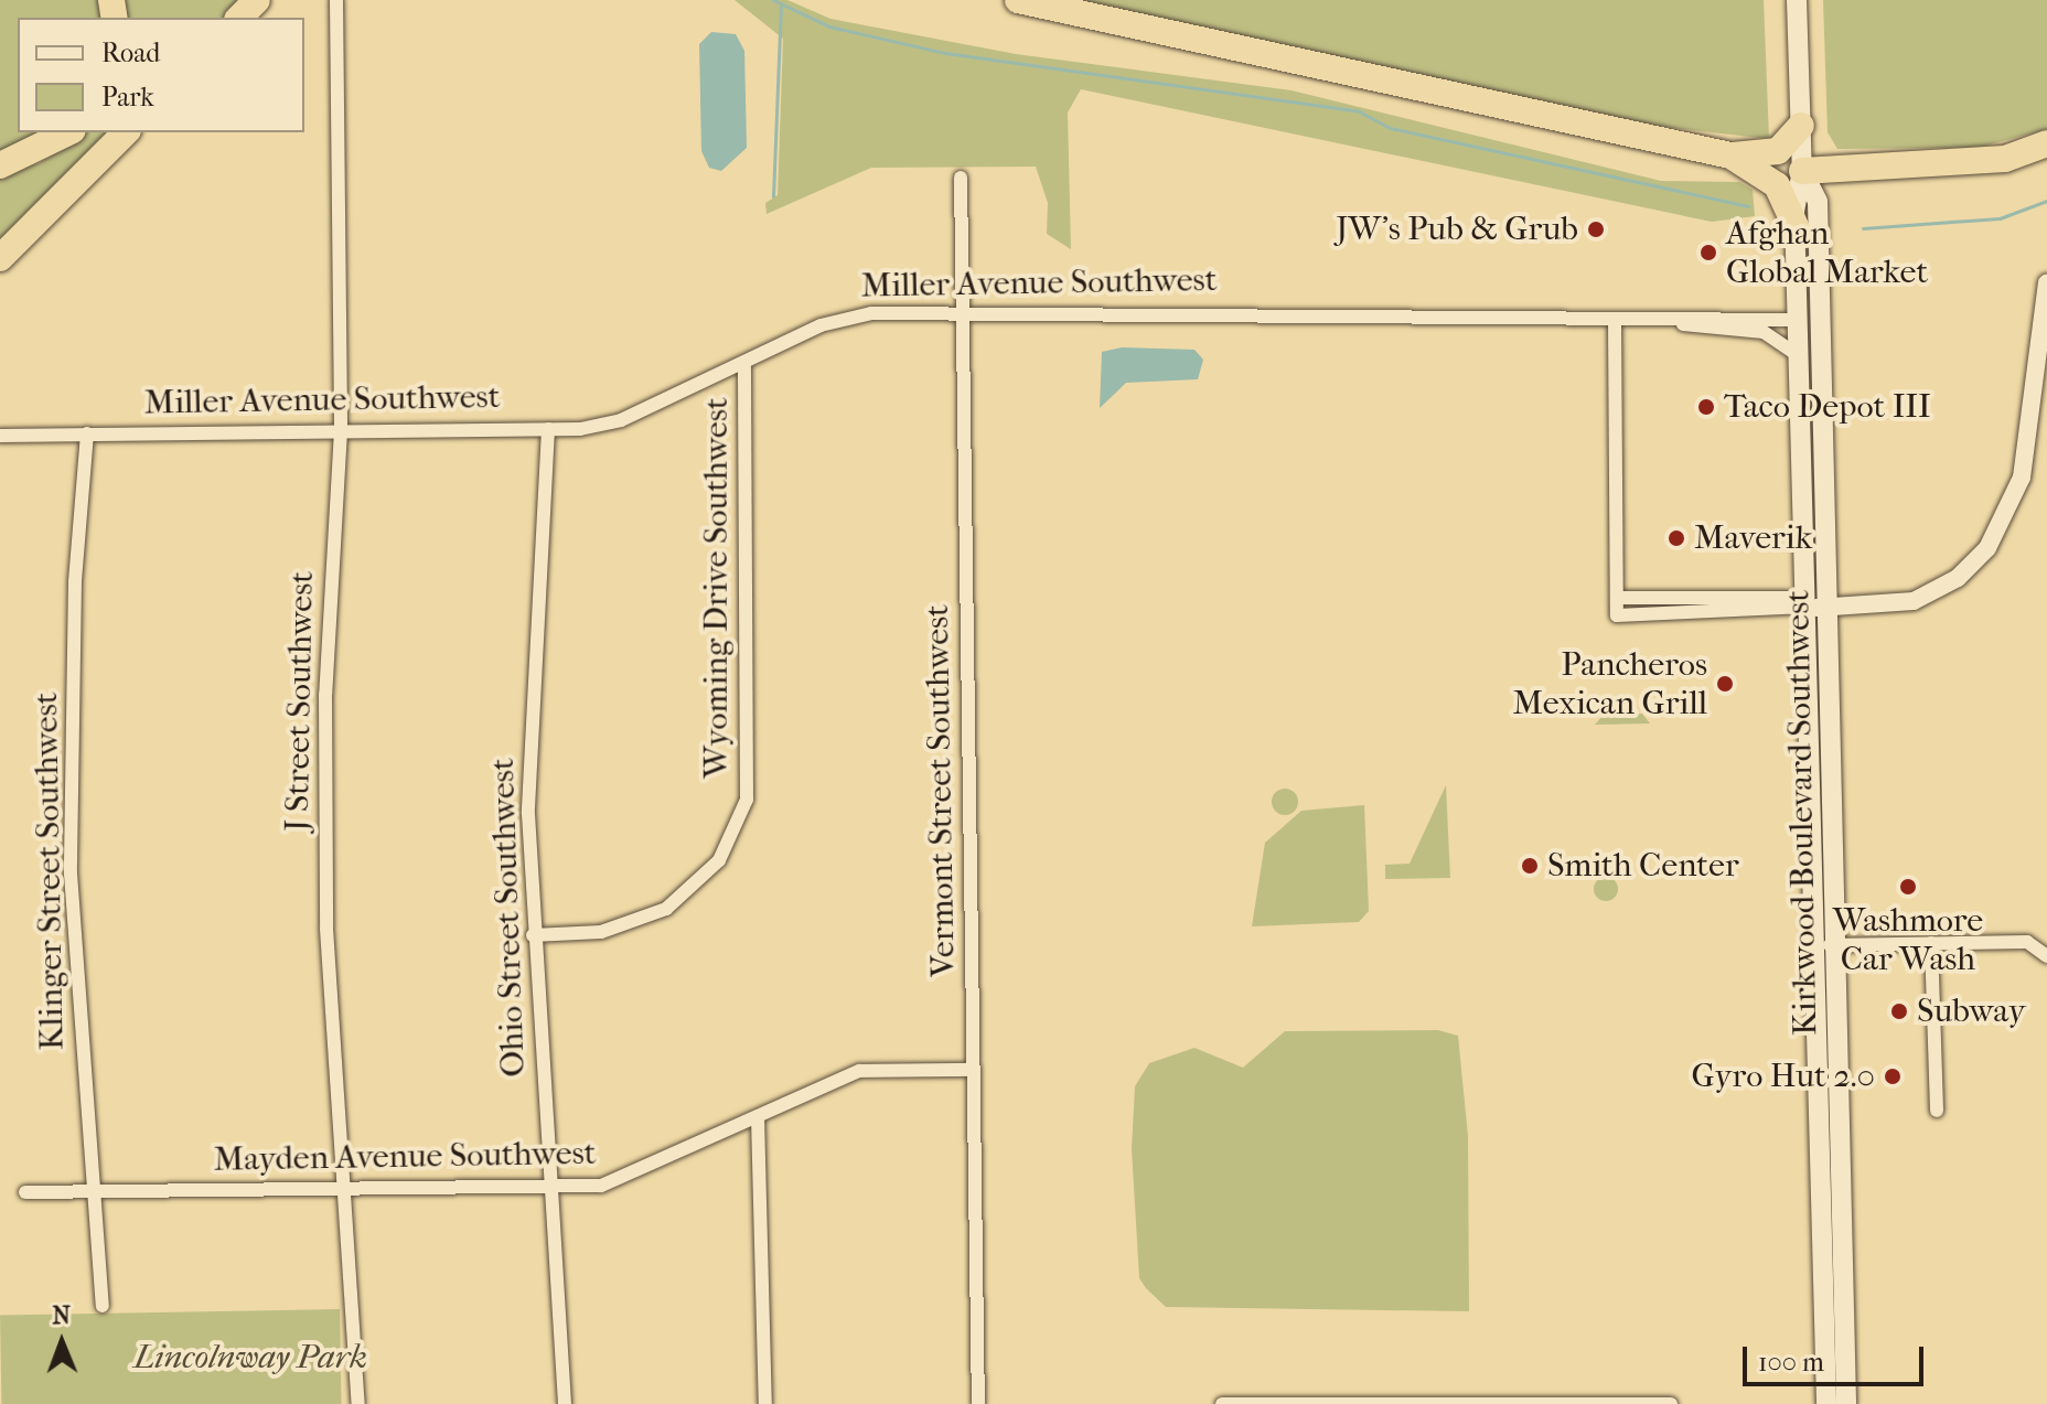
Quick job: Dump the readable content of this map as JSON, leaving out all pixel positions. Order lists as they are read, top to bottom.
{
  "streets": {
    "main road": ["Kirkwood Boulevard Southwest"],
    "street": [
      "Miller Avenue Southwest",
      "Wyoming Drive Southwest",
      "J Street Southwest",
      "Vermont Street Southwest",
      "Klinger Street Southwest",
      "Ohio Street Southwest",
      "Mayden Avenue Southwest"
    ]
  },
  "crossings": [
    ["Miller Avenue Southwest", "Wyoming Drive Southwest"],
    ["Miller Avenue Southwest", "J Street Southwest"],
    ["Miller Avenue Southwest", "Vermont Street Southwest"],
    ["Miller Avenue Southwest", "Kirkwood Boulevard Southwest"],
    ["Miller Avenue Southwest", "Klinger Street Southwest"],
    ["Miller Avenue Southwest", "Ohio Street Southwest"],
    ["Wyoming Drive Southwest", "Ohio Street Southwest"],
    ["J Street Southwest", "Mayden Avenue Southwest"],
    ["Vermont Street Southwest", "Mayden Avenue Southwest"],
    ["Klinger Street Southwest", "Mayden Avenue Southwest"],
    ["Ohio Street Southwest", "Mayden Avenue Southwest"]
  ],
  "parks": ["Lincolnway Park"],
  "places": [
    "JW's Pub & Grub",
    "Afghan Global Market",
    "Taco Depot III",
    "Maverik",
    "Pancheros Mexican Grill",
    "Smith Center",
    "Washmore Car Wash",
    "Subway",
    "Gyro Hut 2.0"
  ],
  "legend": ["Road", "Park"],
  "scale_bar": "100 m",
  "north": "top"
}
